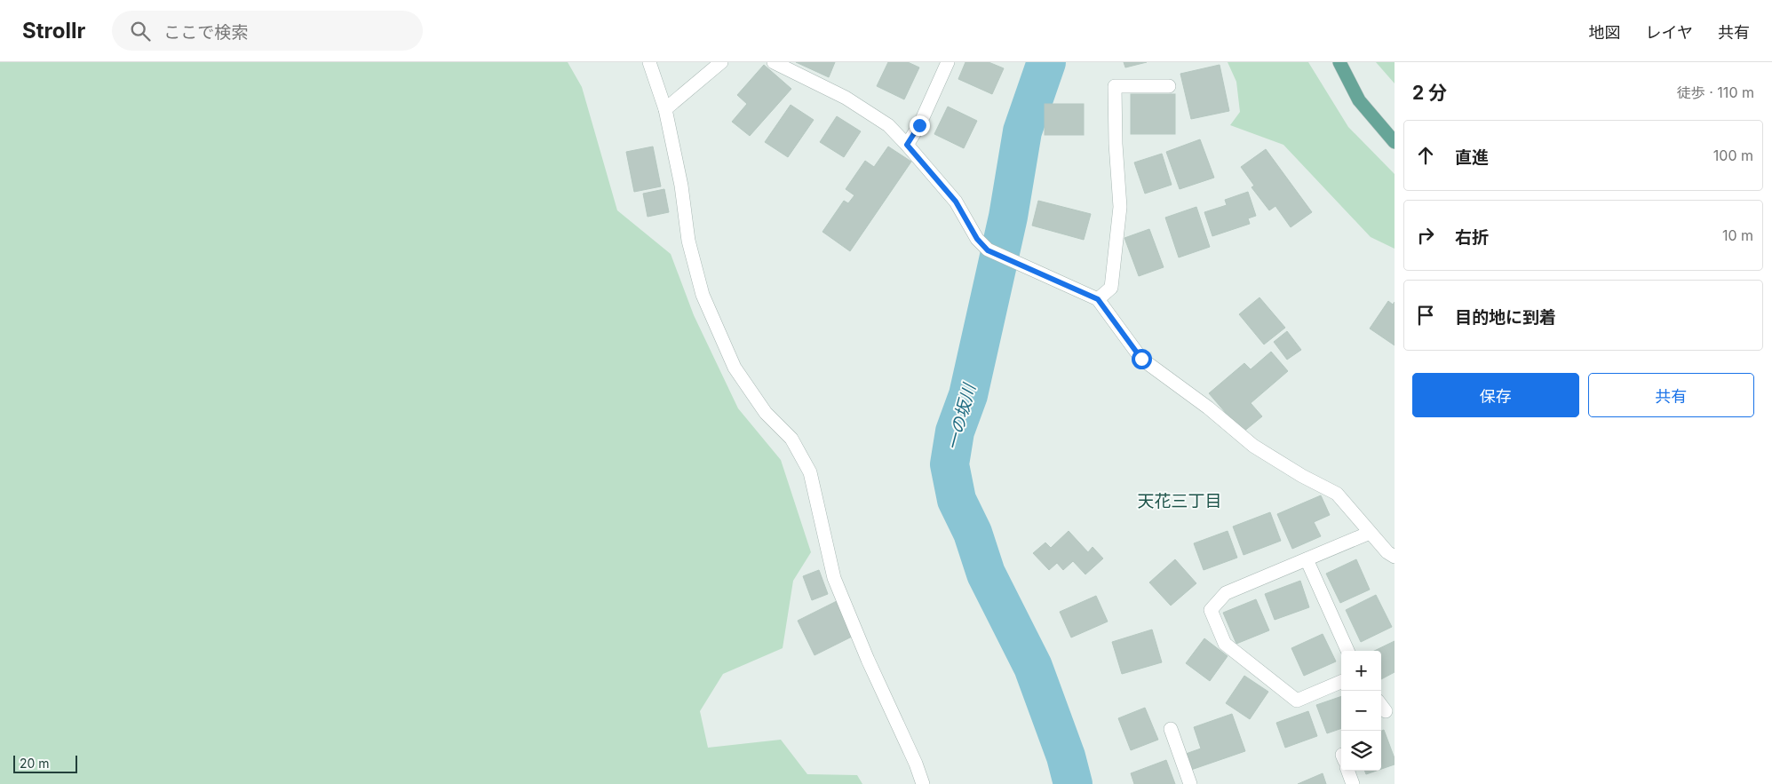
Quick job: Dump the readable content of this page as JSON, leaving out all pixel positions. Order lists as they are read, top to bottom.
{
  "districts": ["天花三丁目"],
  "water": ["一の坂川"],
  "scale_bar": "20 m",
  "page": {
    "header": "Strollr",
    "search": "ここで検索",
    "nav": ["地図", "レイヤ", "共有"],
    "heading": ["2 分", "徒歩 · 110 m"],
    "list": [
      ["直進", "100 m"],
      ["右折", "10 m"],
      "目的地に到着"
    ],
    "buttons": ["保存", "共有"],
    "map_buttons": ["+", "−"],
    "scale": "20 m"
  }
}
